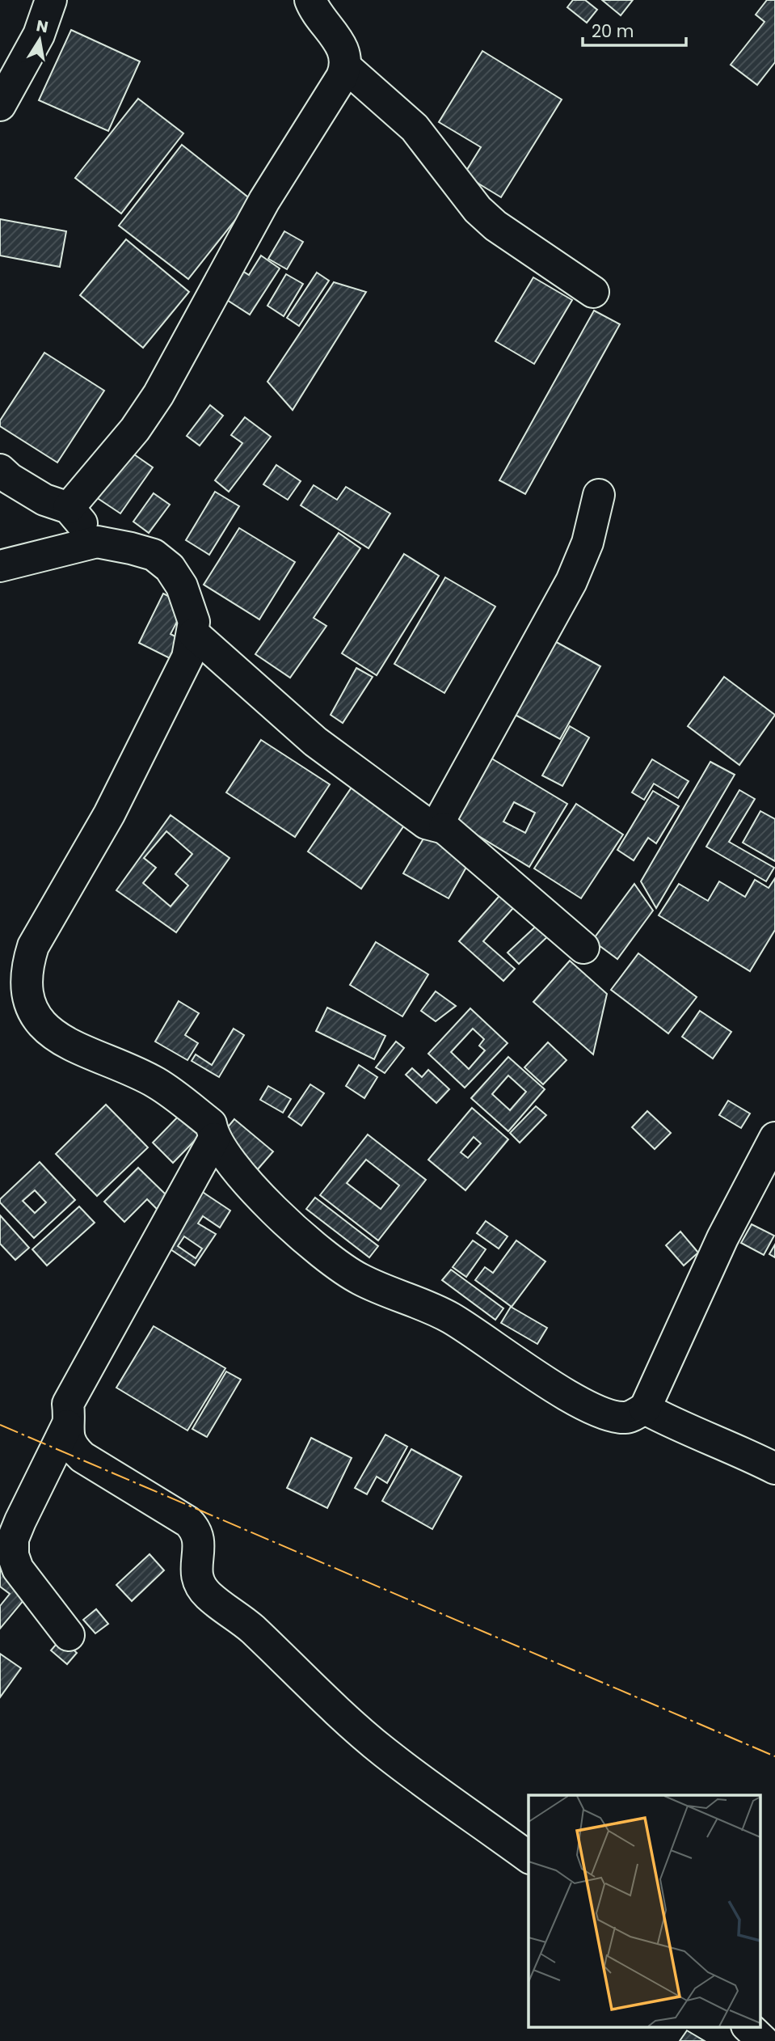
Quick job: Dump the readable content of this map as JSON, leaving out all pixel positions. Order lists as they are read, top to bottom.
{
  "scale_bar": "20 m",
  "north": "top"
}
